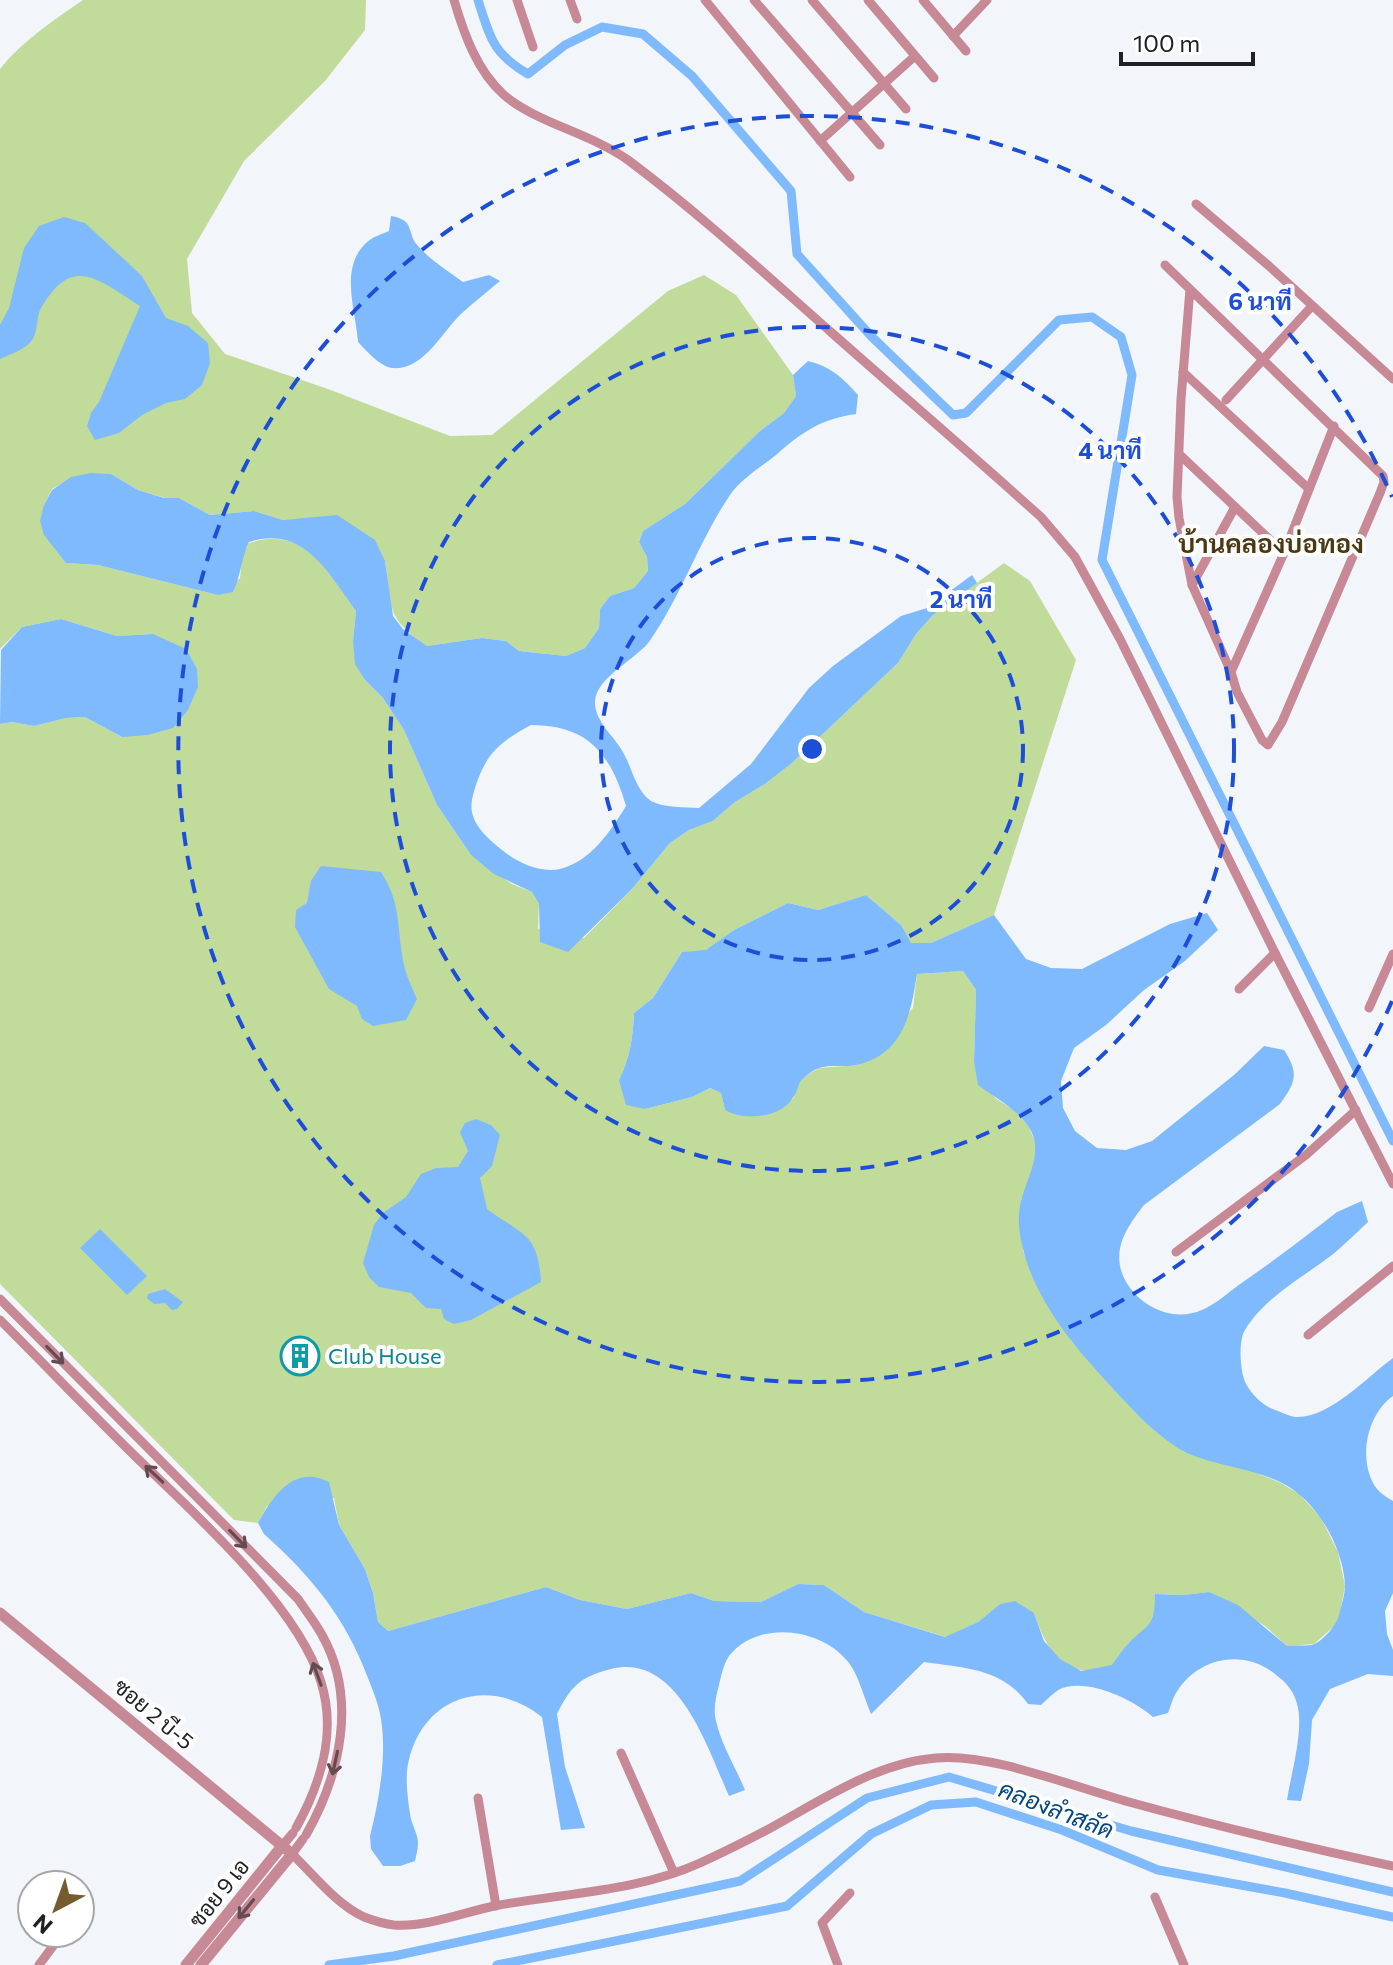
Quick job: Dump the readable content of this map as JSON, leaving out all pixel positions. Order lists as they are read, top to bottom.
{
  "streets": {
    "street": ["ซอย 2 บี-5", "ซอย 9 เอ"]
  },
  "crossings": [
    ["ซอย 2 บี-5", "ซอย 9 เอ"]
  ],
  "districts": ["บ้านคลองบ่อทอง"],
  "water": ["คลองลำสลัด"],
  "places": {
    "building": ["Club House"]
  },
  "scale_bar": "100 m",
  "north": "bottom left",
  "rings": ["6 นาที", "4 นาที", "2 นาที"]
}
